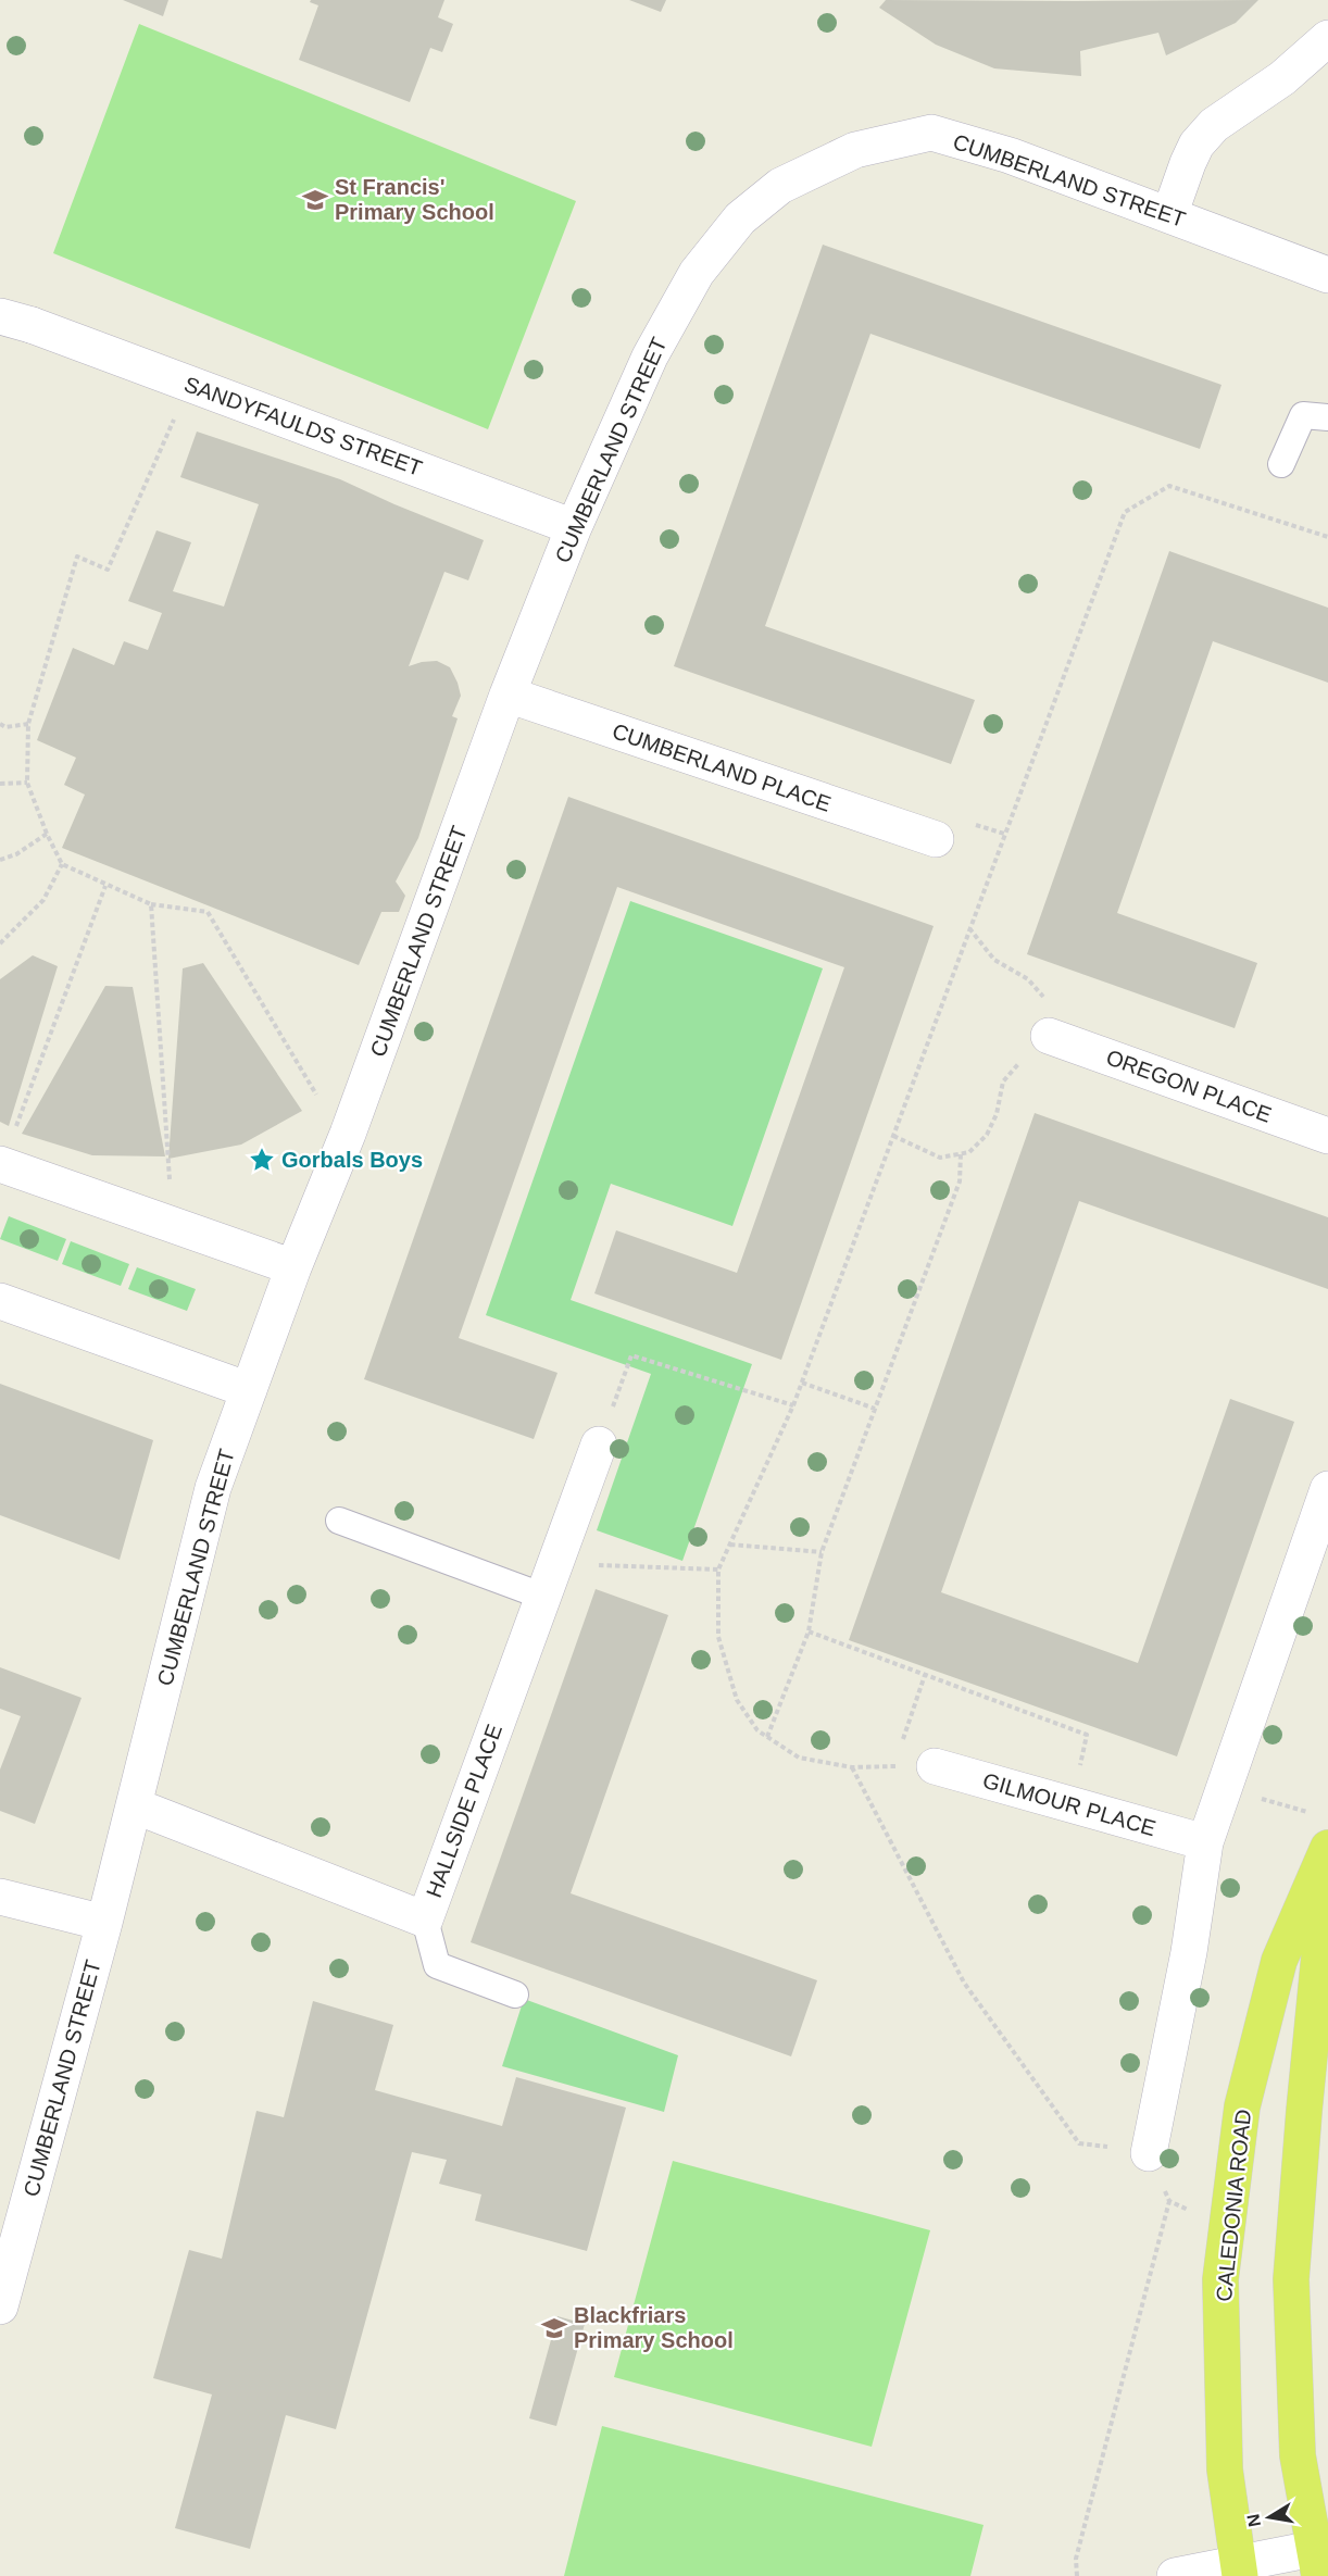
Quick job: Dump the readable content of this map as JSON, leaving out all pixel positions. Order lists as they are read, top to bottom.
{
  "streets": {
    "main road": ["CALEDONIA ROAD"],
    "street": [
      "CUMBERLAND STREET",
      "SANDYFAULDS STREET",
      "CUMBERLAND PLACE",
      "OREGON PLACE",
      "GILMOUR PLACE",
      "HALLSIDE PLACE"
    ]
  },
  "crossings": [
    ["CUMBERLAND STREET", "SANDYFAULDS STREET"],
    ["CUMBERLAND STREET", "CUMBERLAND PLACE"],
    ["CUMBERLAND STREET", "HALLSIDE PLACE"]
  ],
  "places": {
    "school or university": ["St Francis' Primary School", "Blackfriars Primary School"],
    "place": ["Gorbals Boys"]
  },
  "north": "left"
}
